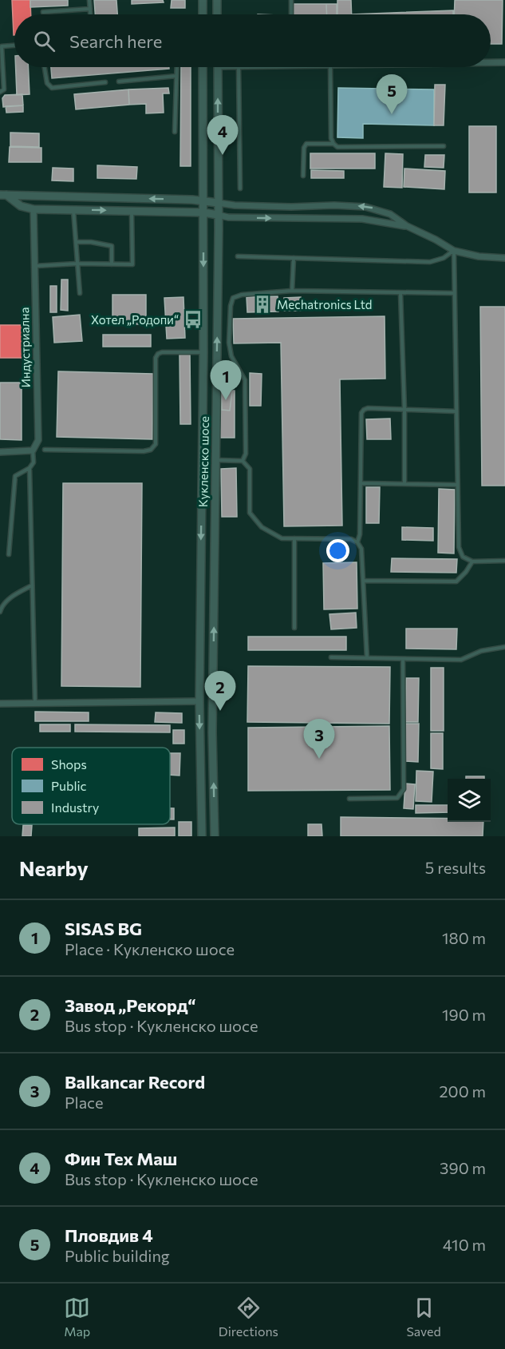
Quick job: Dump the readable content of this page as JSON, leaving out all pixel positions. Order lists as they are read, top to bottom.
{
  "streets": {
    "main road": ["Кукленско шосе"],
    "street": ["Индустриална"]
  },
  "places": {
    "building": ["Mechatronics Ltd"],
    "bus stop": ["Хотел „Родопи“"]
  },
  "legend": ["Shops", "Public", "Industry"],
  "page": {
    "search": "Search here",
    "pins": [
      "5",
      "4",
      "1",
      "2",
      "3"
    ],
    "heading": ["Nearby", "5 results"],
    "list": [
      {
        "mark": "1",
        "name": "SISAS BG",
        "note": "Place · Кукленско шосе",
        "value": "180 m"
      },
      {
        "mark": "2",
        "name": "Завод „Рекорд“",
        "note": "Bus stop · Кукленско шосе",
        "value": "190 m"
      },
      {
        "mark": "3",
        "name": "Balkancar Record",
        "note": "Place",
        "value": "200 m"
      },
      {
        "mark": "4",
        "name": "Фин Тех Маш",
        "note": "Bus stop · Кукленско шосе",
        "value": "390 m"
      },
      {
        "mark": "5",
        "name": "Пловдив 4",
        "note": "Public building",
        "value": "410 m"
      }
    ],
    "nav": ["Map", "Directions", "Saved"]
  }
}
